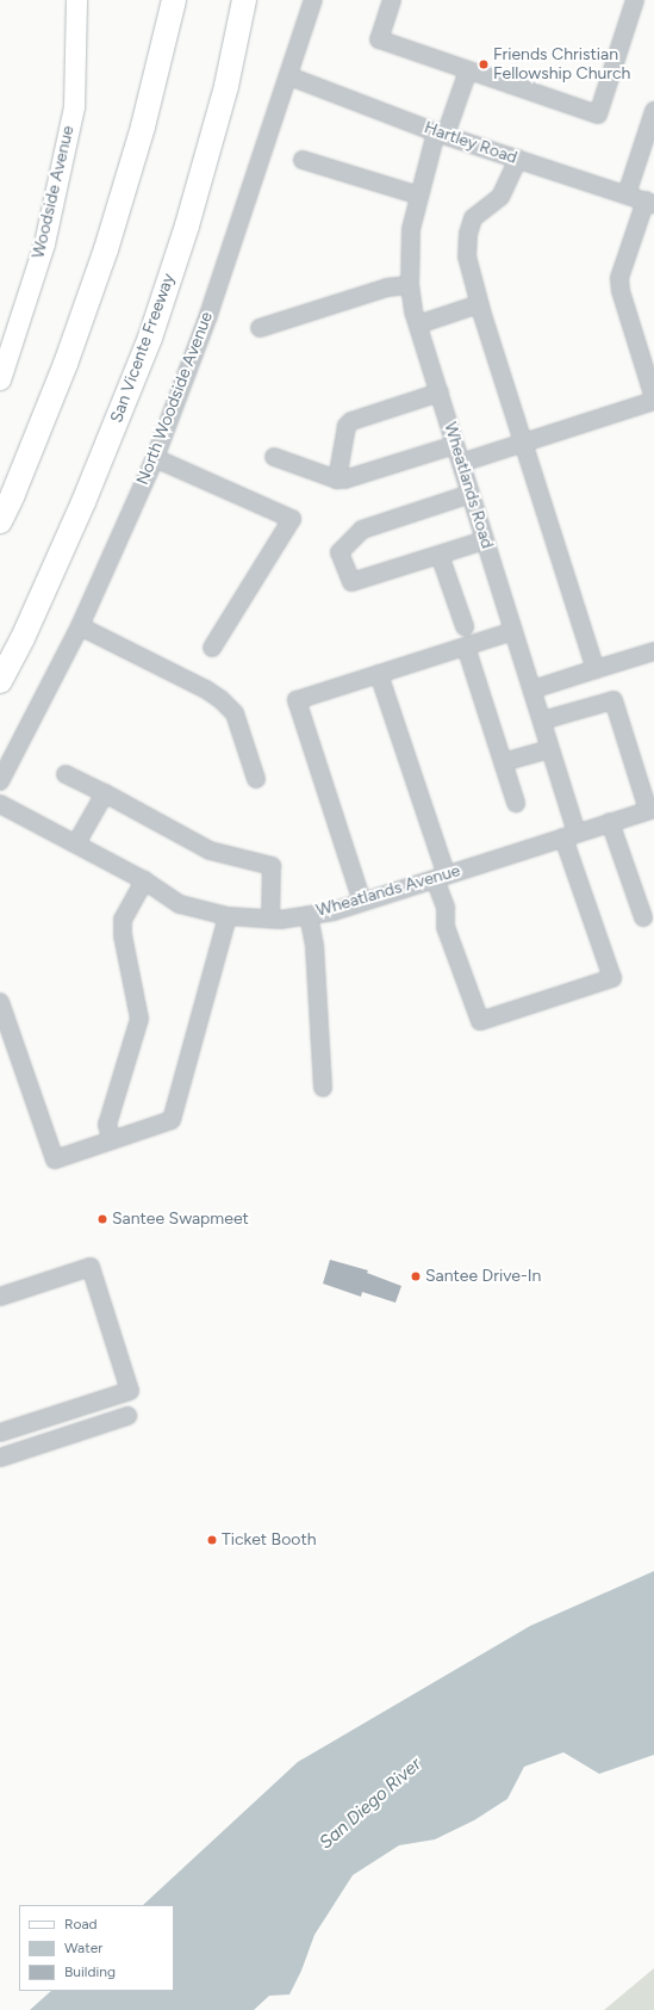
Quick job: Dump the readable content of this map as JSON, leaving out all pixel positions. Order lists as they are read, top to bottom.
{
  "streets": {
    "highway": ["San Vicente Freeway"],
    "main road": ["Woodside Avenue"],
    "street": [
      "Hartley Road",
      "North Woodside Avenue",
      "Wheatlands Road",
      "Wheatlands Avenue"
    ]
  },
  "crossings": [
    ["Hartley Road", "North Woodside Avenue"],
    ["Hartley Road", "Wheatlands Road"],
    ["Wheatlands Road", "Wheatlands Avenue"]
  ],
  "water": ["San Diego River"],
  "places": [
    "Friends Christian Fellowship Church",
    "Santee Swapmeet",
    "Santee Drive-In",
    "Ticket Booth"
  ],
  "legend": ["Road", "Water", "Building"]
}
